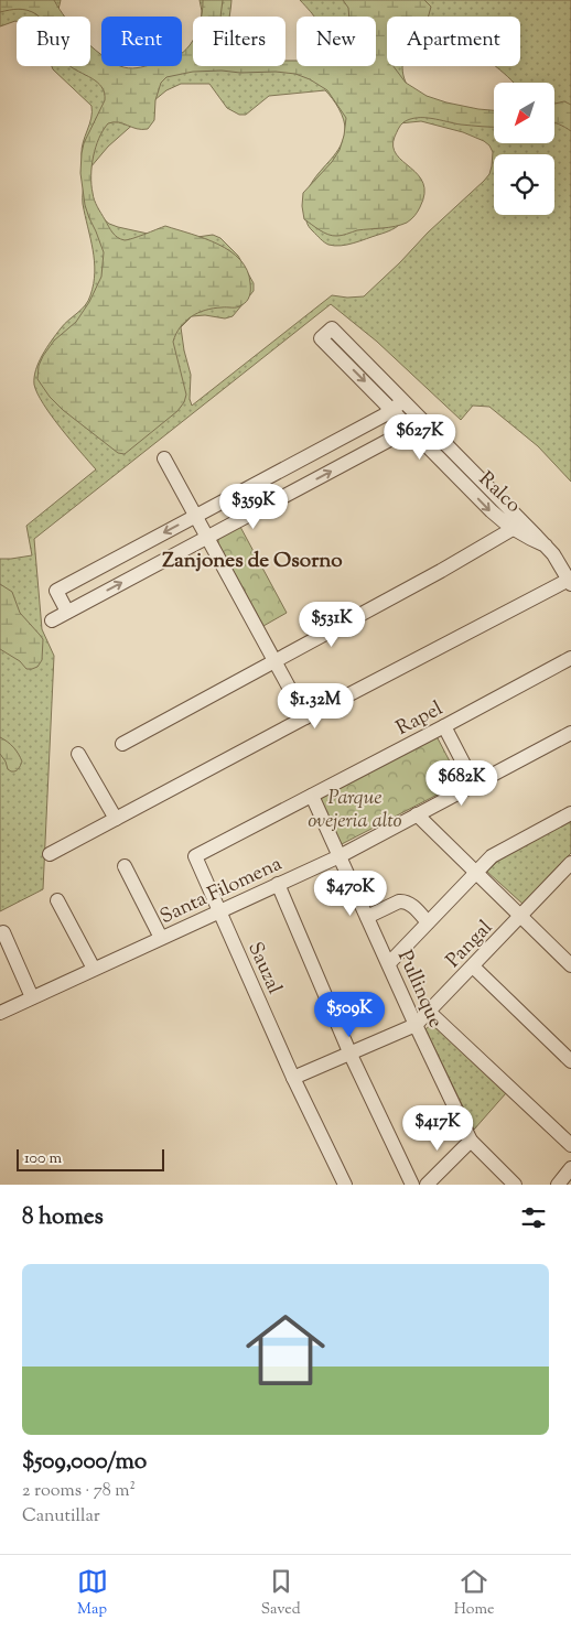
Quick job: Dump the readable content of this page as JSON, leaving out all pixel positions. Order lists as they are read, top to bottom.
{
  "streets": {
    "street": [
      "Ralco",
      "Rapel",
      "Santa Filomena",
      "Pangal",
      "Sauzal",
      "Pullinque"
    ]
  },
  "crossings": [
    ["Rapel", "Sauzal"],
    ["Rapel", "Pullinque"],
    ["Santa Filomena", "Sauzal"],
    ["Santa Filomena", "Pullinque"],
    ["Pangal", "Sauzal"],
    ["Pangal", "Pullinque"]
  ],
  "districts": ["Zanjones de Osorno"],
  "parks": ["Parque ovejeria alto"],
  "scale_bar": "100 m",
  "north": "bottom left",
  "page": {
    "chip": [
      "Buy",
      "Rent",
      "Filters",
      "New",
      "Apartment"
    ],
    "price": [
      "$627K",
      "$359K",
      "$531K",
      "$1.32M",
      "$682K",
      "$470K",
      "$509K",
      "$417K"
    ],
    "scale": "100 m",
    "heading": "8 homes",
    "list": [
      {
        "name": "$509,000/mo",
        "note": "2 rooms · 78 m² · Canutillar"
      }
    ],
    "tabs": ["Map", "Saved", "Home"]
  }
}
